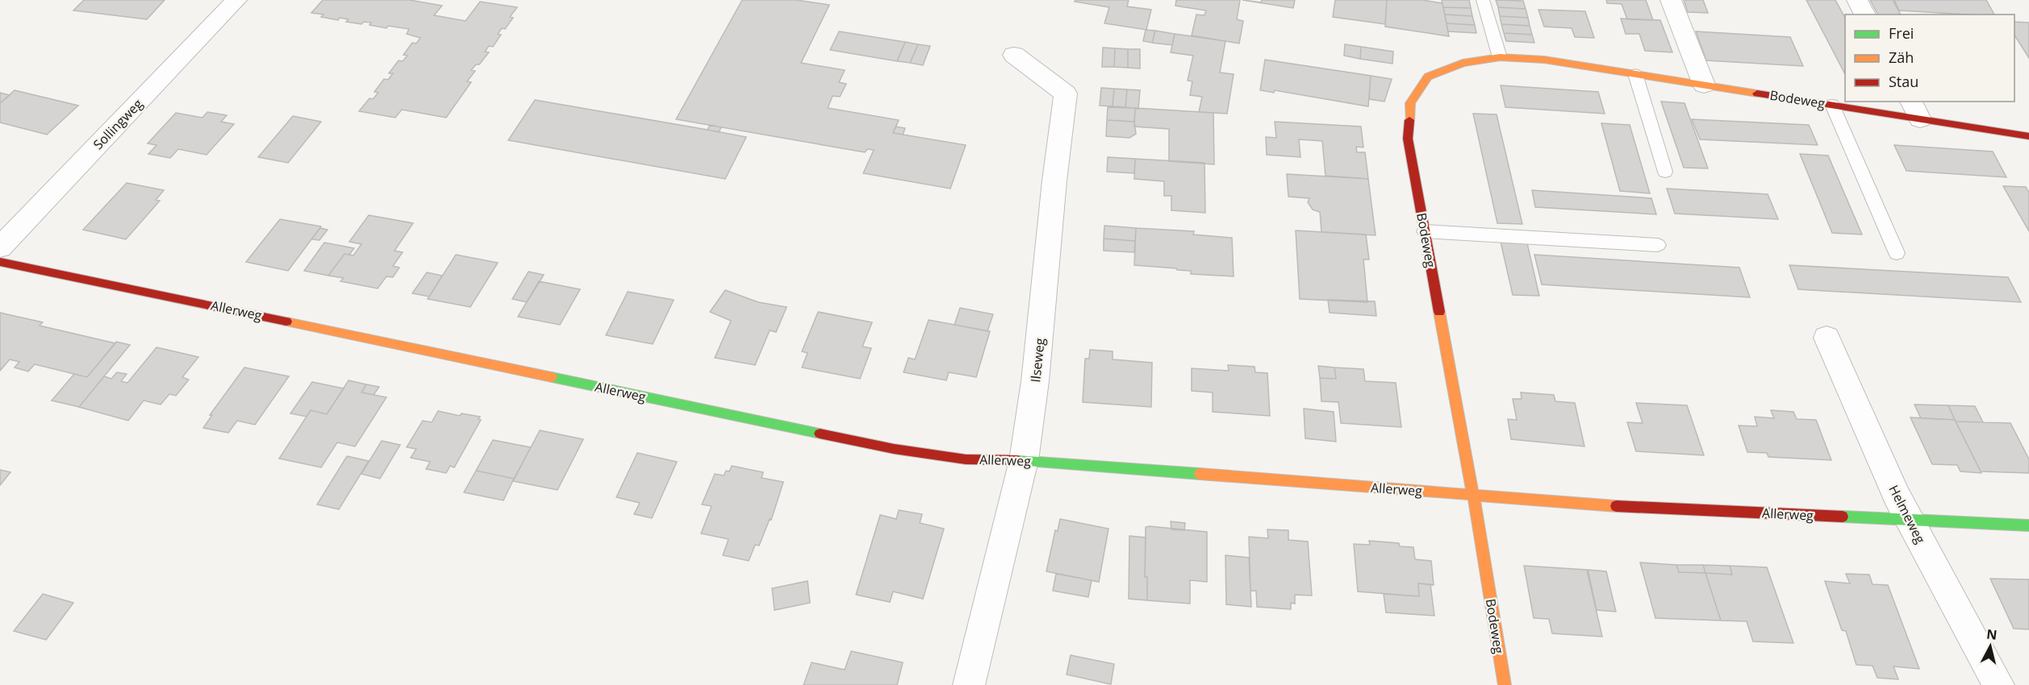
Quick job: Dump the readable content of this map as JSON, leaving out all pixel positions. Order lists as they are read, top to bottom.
{
  "streets": {
    "street": [
      "Bodeweg",
      "Sollingweg",
      "Allerweg",
      "Ilseweg",
      "Helmeweg"
    ]
  },
  "crossings": [
    ["Bodeweg", "Allerweg"],
    ["Allerweg", "Ilseweg"],
    ["Allerweg", "Helmeweg"]
  ],
  "legend": ["Frei", "Zäh", "Stau"],
  "north": "top"
}
